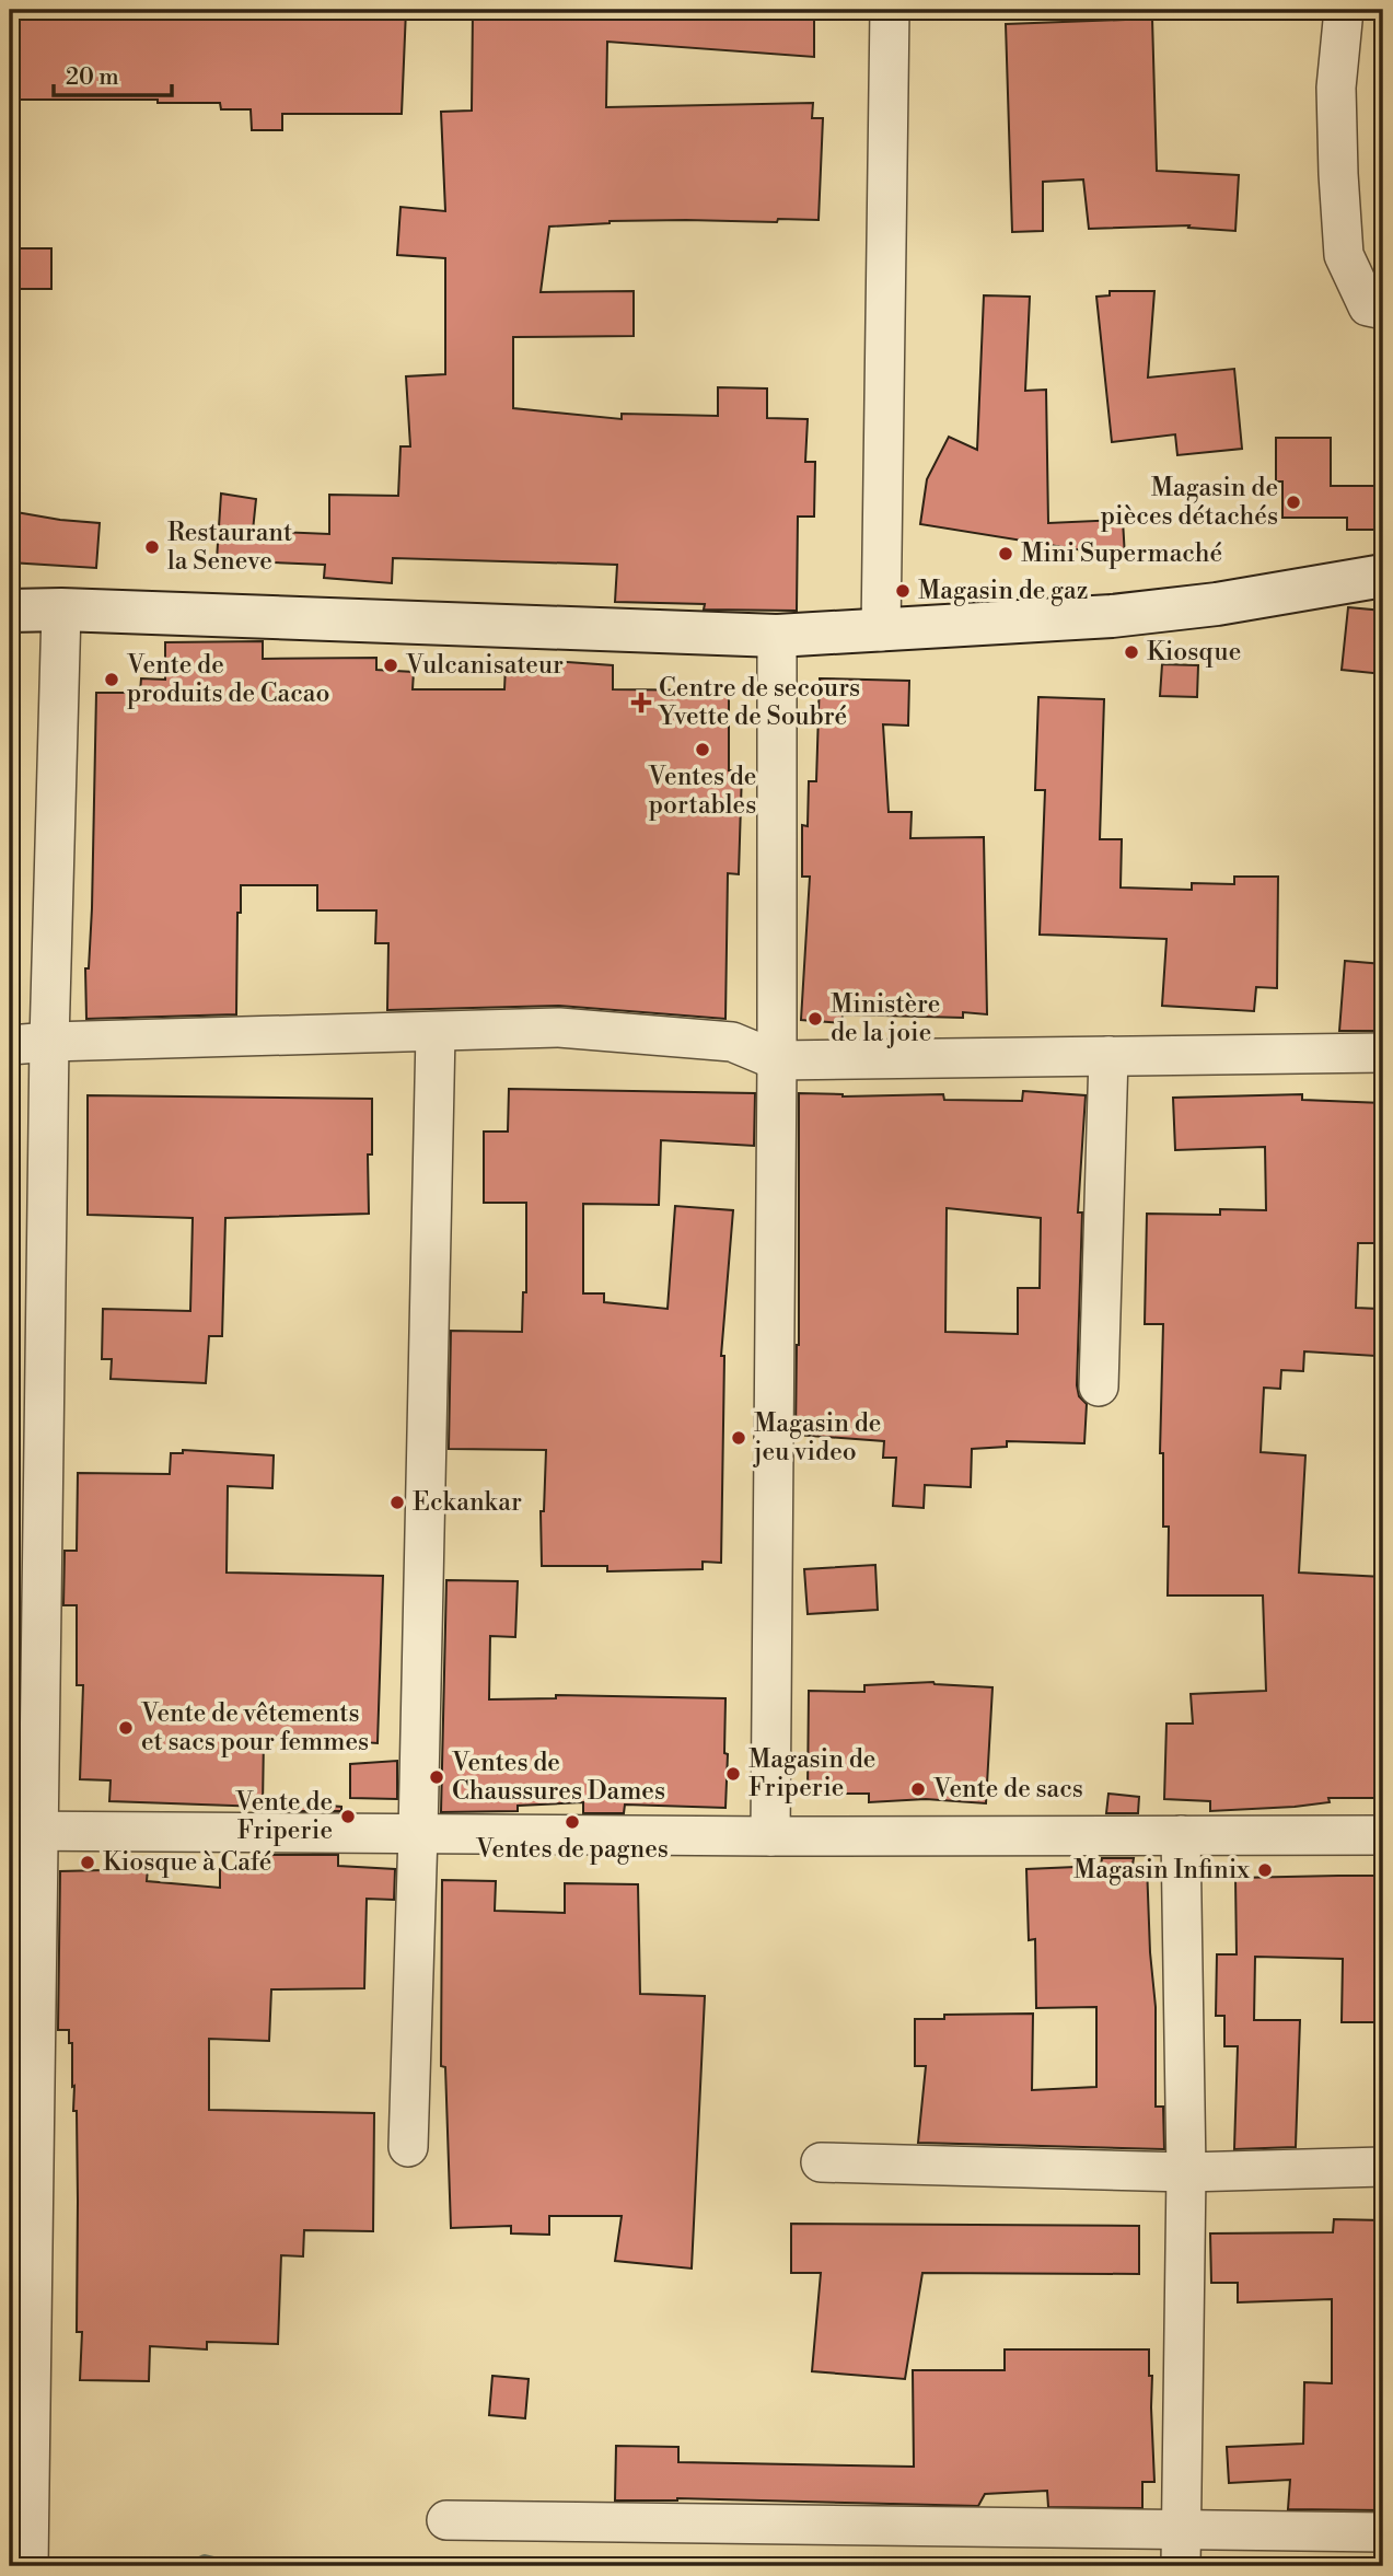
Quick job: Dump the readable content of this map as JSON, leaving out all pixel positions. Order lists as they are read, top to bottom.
{
  "places": {
    "other": [
      "Magasin de pièces détachés",
      "Restaurant la Seneve",
      "Mini Supermaché",
      "Magasin de gaz",
      "Kiosque",
      "Vulcanisateur",
      "Vente de produits de Cacao",
      "Ventes de portables",
      "Ministère de la joie",
      "Magasin de jeu video",
      "Eckankar",
      "Vente de vêtements et sacs pour femmes",
      "Magasin de Friperie",
      "Ventes de Chaussures Dames",
      "Vente de sacs",
      "Vente de Friperie",
      "Ventes de pagnes",
      "Kiosque à Café",
      "Magasin Infinix"
    ],
    "health": ["Centre de secours Yvette de Soubré"]
  },
  "scale_bar": "20 m"
}
